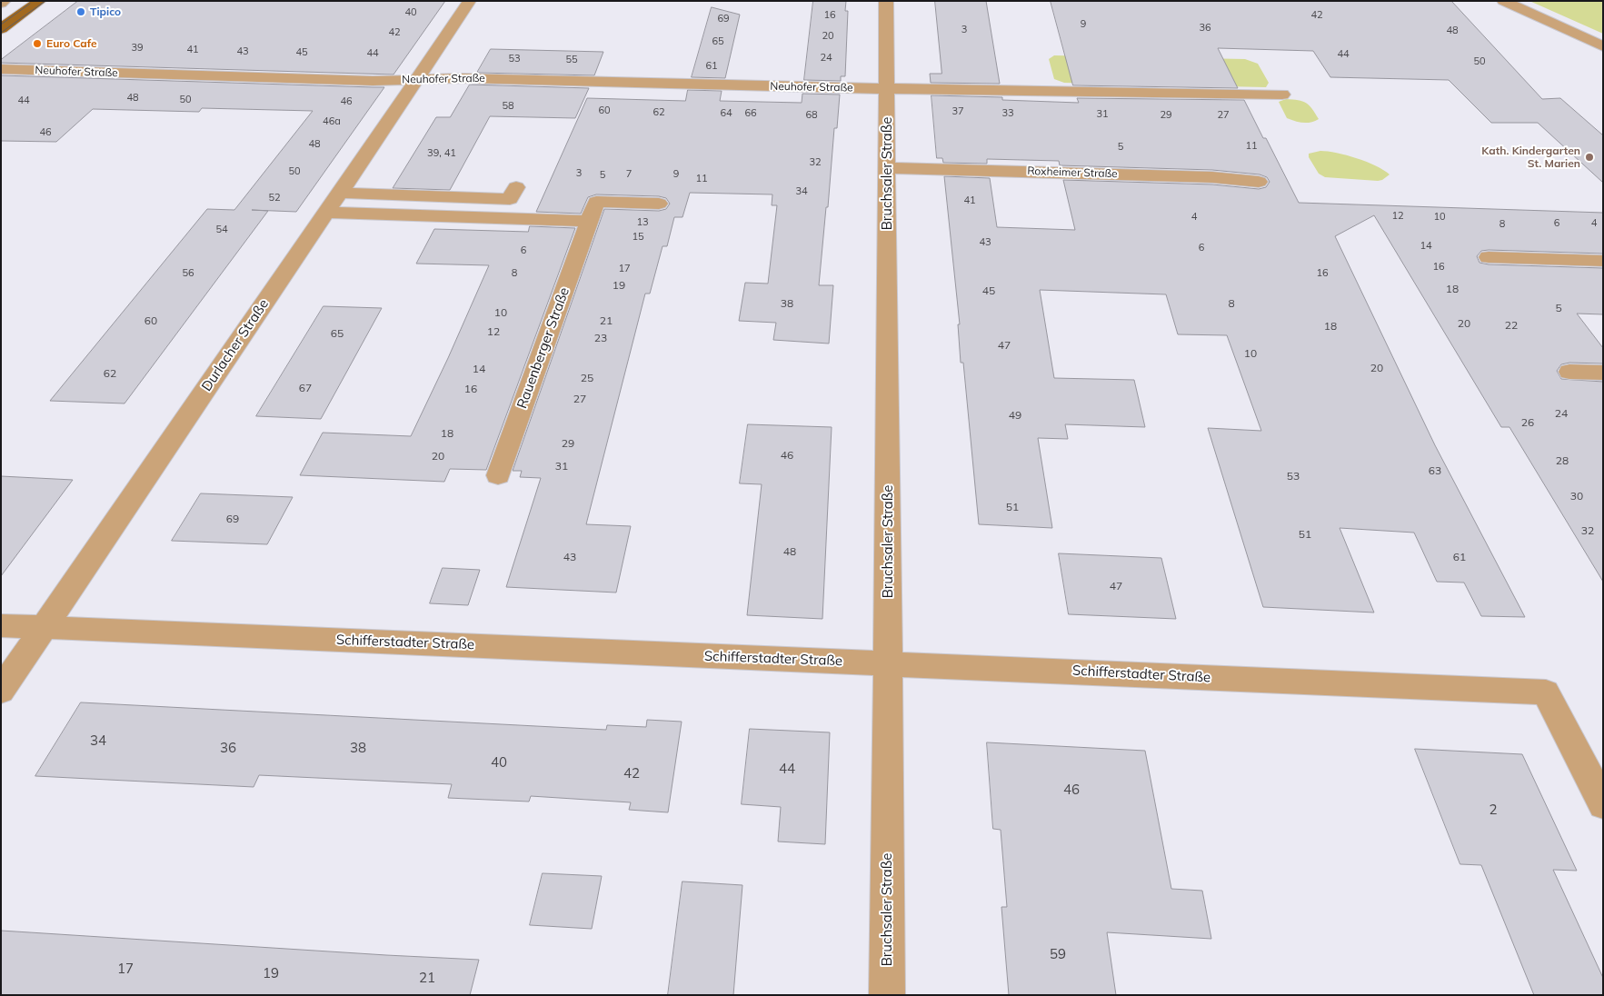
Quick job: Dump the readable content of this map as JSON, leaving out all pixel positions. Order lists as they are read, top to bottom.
{
  "streets": {
    "street": [
      "Neuhofer Straße",
      "Roxheimer Straße",
      "Bruchsaler Straße",
      "Durlacher Straße",
      "Rauenberger Straße",
      "Schifferstadter Straße"
    ]
  },
  "crossings": [
    ["Neuhofer Straße", "Bruchsaler Straße"],
    ["Neuhofer Straße", "Durlacher Straße"],
    ["Roxheimer Straße", "Bruchsaler Straße"],
    ["Bruchsaler Straße", "Schifferstadter Straße"],
    ["Durlacher Straße", "Schifferstadter Straße"]
  ],
  "places": ["Tipico", "Euro Cafe", "Kath. Kindergarten St. Marien"],
  "house_numbers": [
    "40",
    "16",
    "42",
    "69",
    "9",
    "36",
    "3",
    "48",
    "42",
    "20",
    "65",
    "39",
    "41",
    "43",
    "45",
    "44",
    "44",
    "24",
    "53",
    "55",
    "50",
    "61",
    "48",
    "50",
    "44",
    "46",
    "58",
    "60",
    "37",
    "62",
    "64",
    "66",
    "33",
    "31",
    "68",
    "29",
    "27",
    "46a",
    "46",
    "48",
    "11",
    "5",
    "39, 41",
    "32",
    "50",
    "3",
    "7",
    "9",
    "5",
    "11",
    "34",
    "52",
    "41",
    "12",
    "4",
    "10",
    "13",
    "6",
    "4",
    "8",
    "54",
    "15",
    "43",
    "14",
    "6",
    "6",
    "16",
    "17",
    "56",
    "8",
    "16",
    "19",
    "18",
    "45",
    "38",
    "8",
    "5",
    "10",
    "60",
    "21",
    "20",
    "22",
    "18",
    "12",
    "65",
    "23",
    "47",
    "10",
    "20",
    "14",
    "62",
    "25",
    "67",
    "16",
    "27",
    "24",
    "49",
    "26",
    "18",
    "29",
    "46",
    "20",
    "28",
    "31",
    "63",
    "53",
    "30",
    "51",
    "69",
    "32",
    "51",
    "48",
    "43",
    "61",
    "47",
    "34",
    "36",
    "38",
    "40",
    "44",
    "42",
    "46",
    "2",
    "59",
    "17",
    "19",
    "21"
  ]
}
